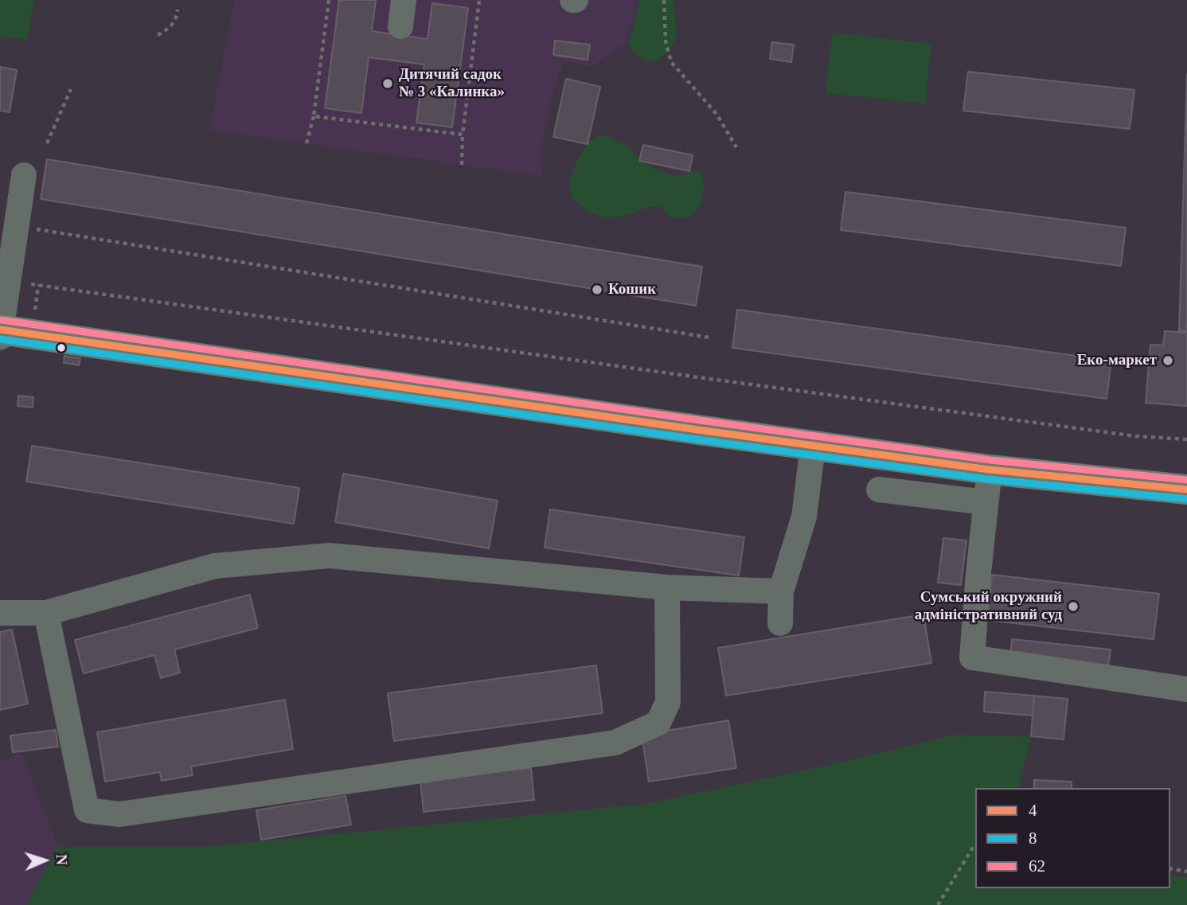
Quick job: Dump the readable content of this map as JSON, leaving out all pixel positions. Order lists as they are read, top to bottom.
{
  "places": [
    "Дитячий садок № 3 «Калинка»",
    "Кошик",
    "Еко-маркет",
    "Сумський окружний адміністративний суд"
  ],
  "lines": ["transit line 62", "transit line 4", "transit line 8"],
  "legend": ["4", "8", "62"],
  "north": "right"
}
